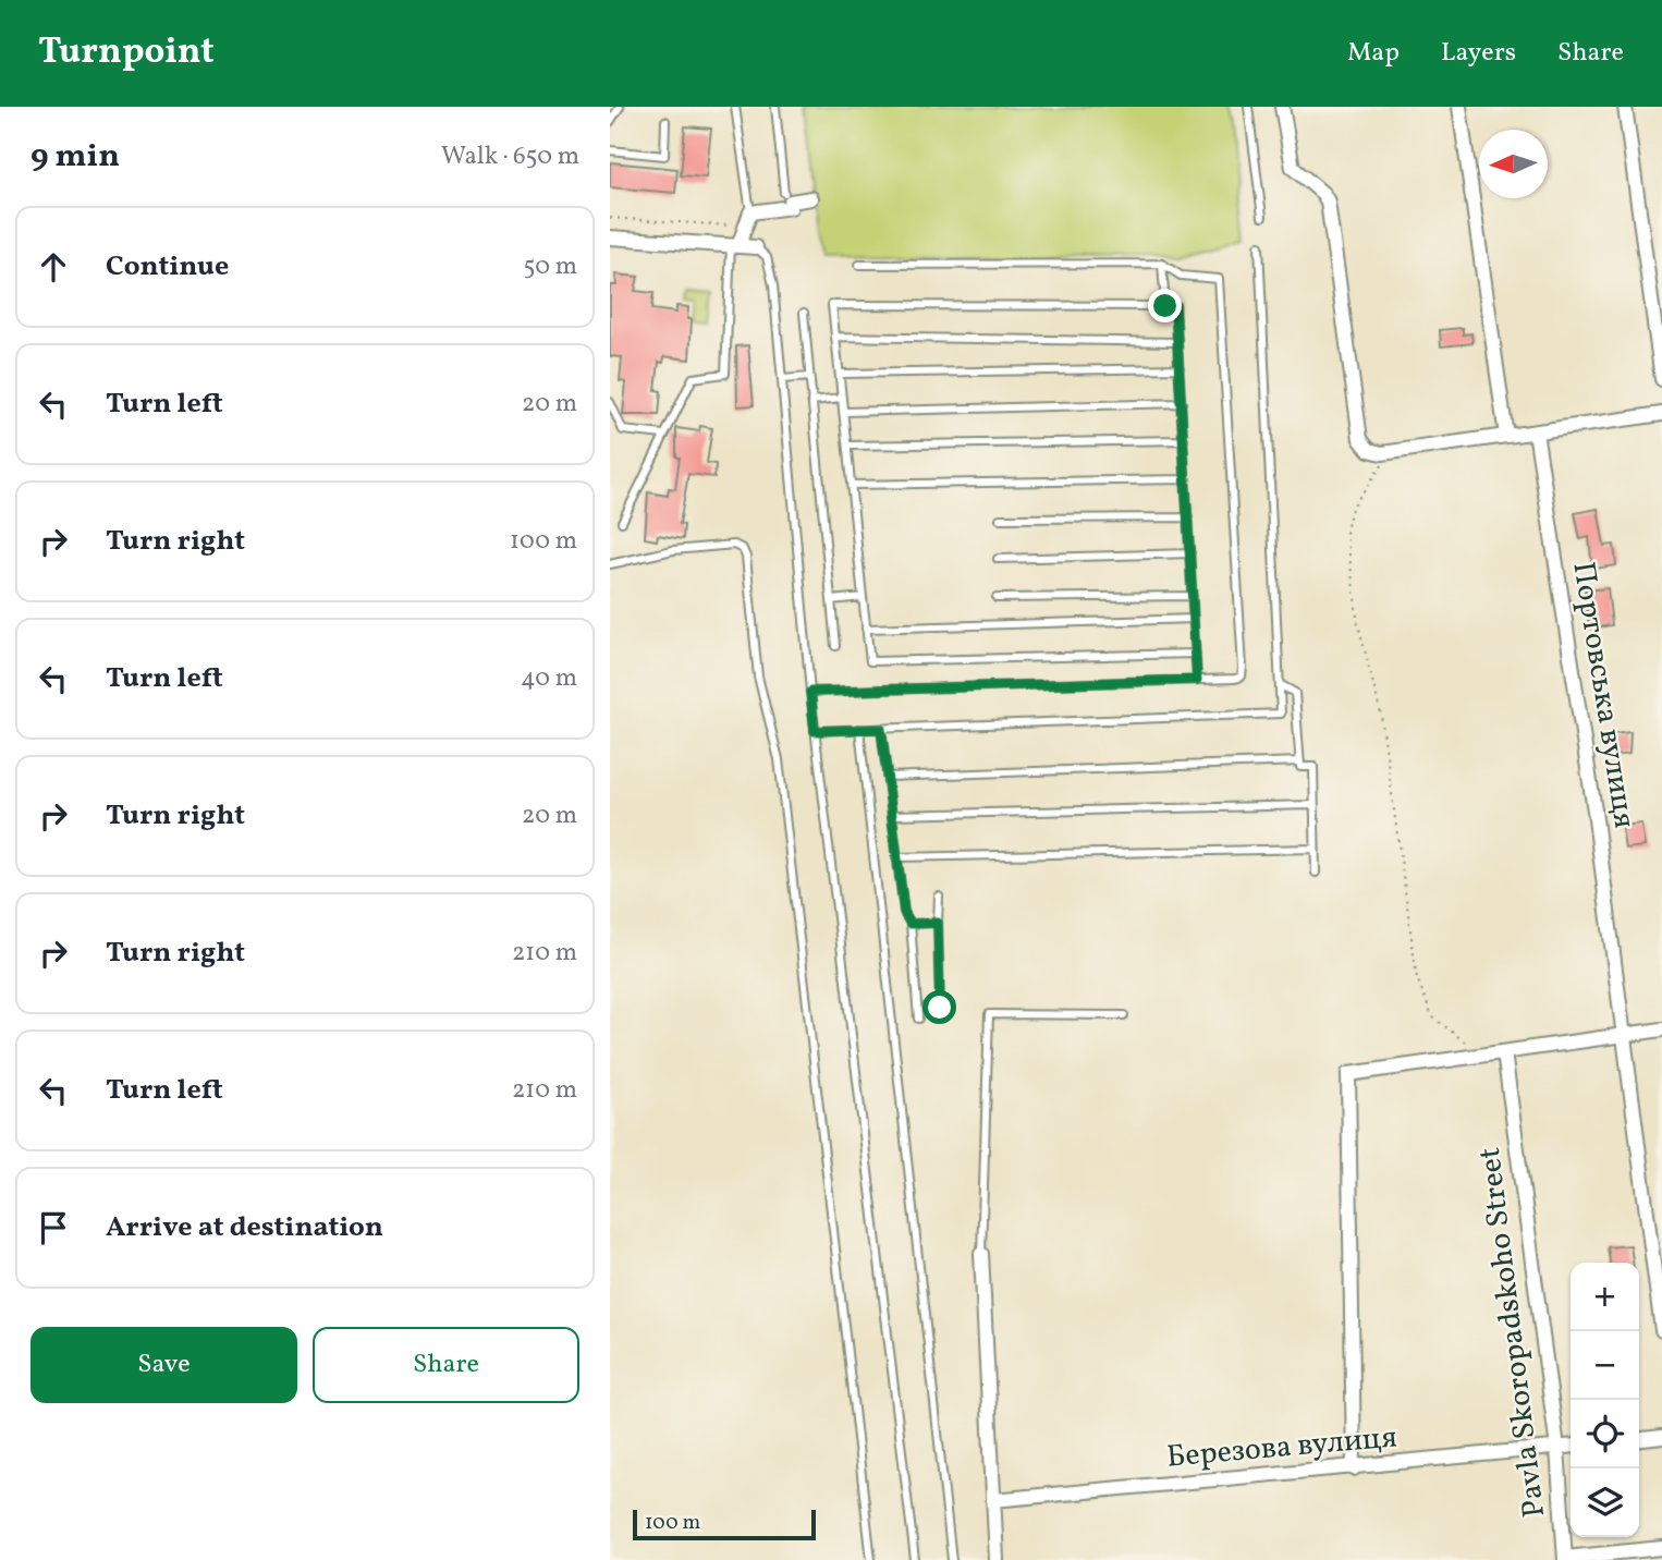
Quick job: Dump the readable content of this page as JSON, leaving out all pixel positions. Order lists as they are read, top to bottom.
{
  "streets": {
    "street": ["Портовська вулиця", "Pavla Skoropadskoho Street", "Березова вулиця"]
  },
  "crossings": [
    ["Pavla Skoropadskoho Street", "Березова вулиця"]
  ],
  "scale_bar": "100 m",
  "north": "left",
  "page": {
    "header": "Turnpoint",
    "nav": ["Map", "Layers", "Share"],
    "heading": ["9 min", "Walk · 650 m"],
    "list": [
      ["Continue", "50 m"],
      ["Turn left", "20 m"],
      ["Turn right", "100 m"],
      ["Turn left", "40 m"],
      ["Turn right", "20 m"],
      ["Turn right", "210 m"],
      ["Turn left", "210 m"],
      "Arrive at destination"
    ],
    "map_buttons": ["+", "−"],
    "buttons": ["Save", "Share"],
    "scale": "100 m"
  }
}
